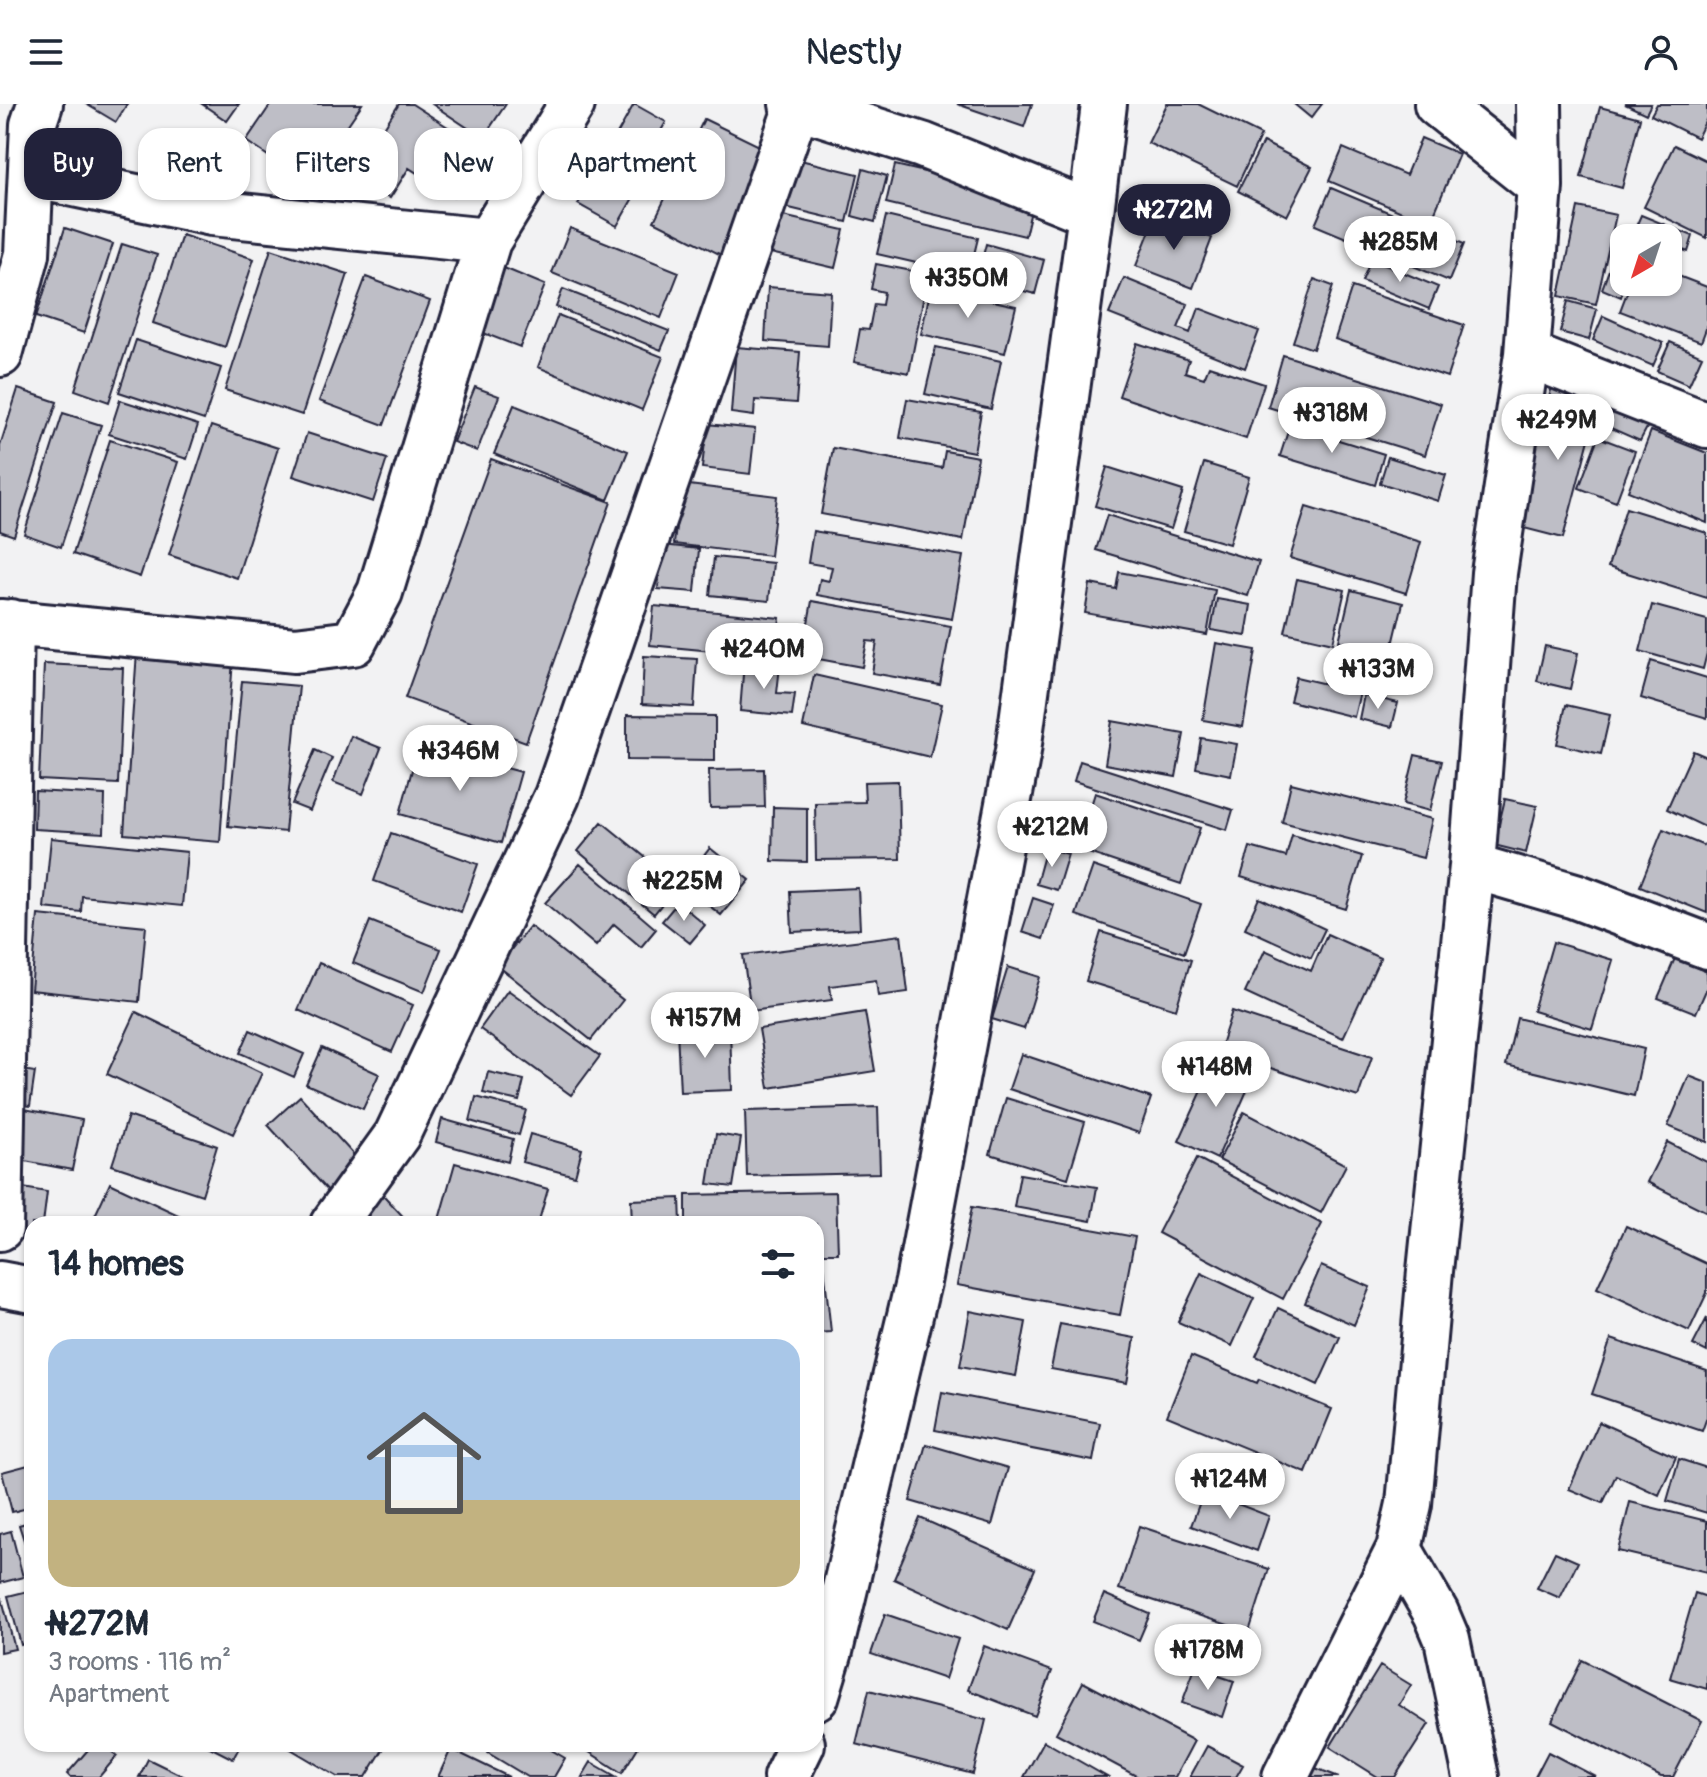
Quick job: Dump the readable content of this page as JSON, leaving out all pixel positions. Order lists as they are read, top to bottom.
{
  "north": "bottom left",
  "page": {
    "header": "Nestly",
    "chip": [
      "Buy",
      "Rent",
      "Filters",
      "New",
      "Apartment"
    ],
    "price": [
      "₦272M",
      "₦285M",
      "₦350M",
      "₦318M",
      "₦249M",
      "₦240M",
      "₦133M",
      "₦346M",
      "₦212M",
      "₦225M",
      "₦157M",
      "₦148M",
      "₦124M",
      "₦178M"
    ],
    "heading": "14 homes",
    "list": [
      {
        "name": "₦272M",
        "note": "3 rooms · 116 m² · Apartment"
      }
    ]
  }
}
